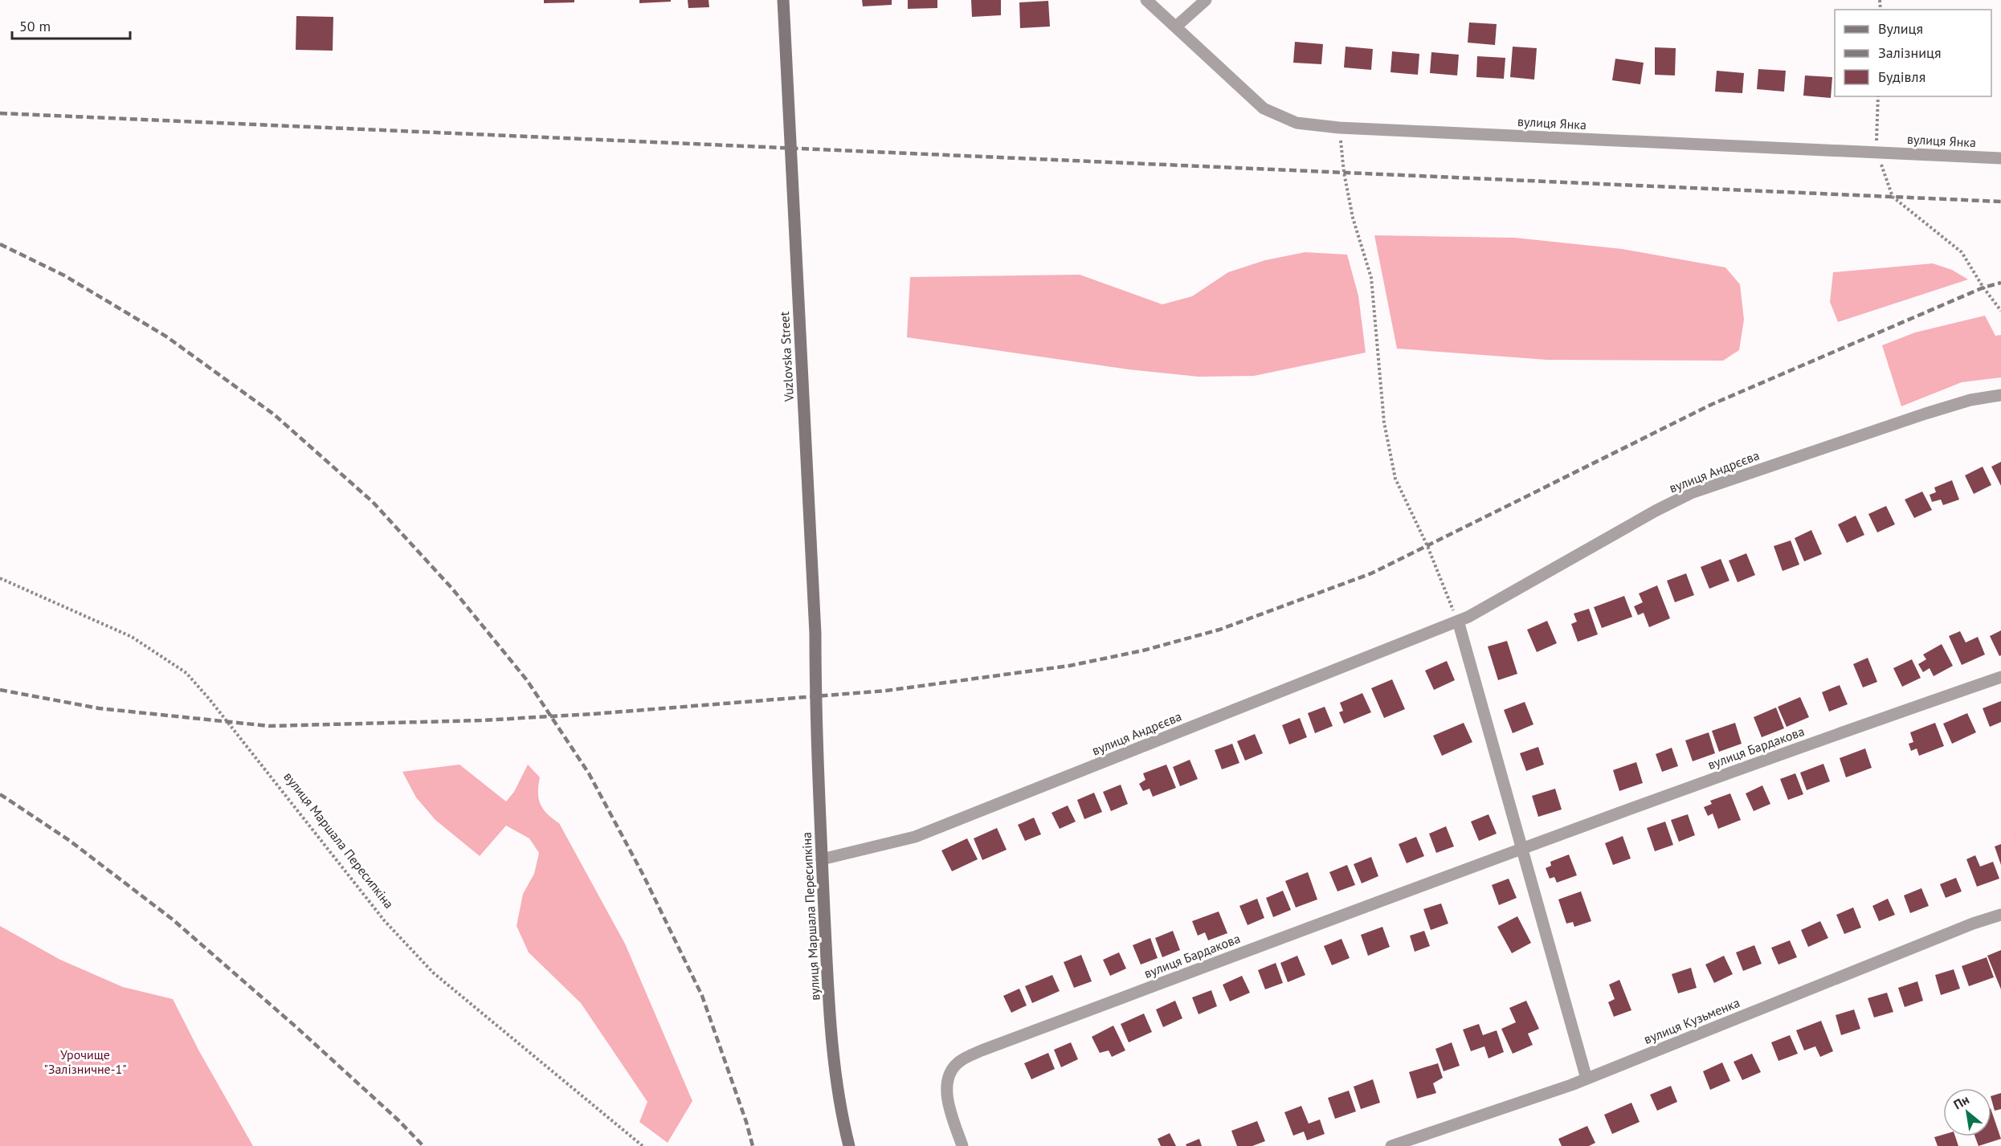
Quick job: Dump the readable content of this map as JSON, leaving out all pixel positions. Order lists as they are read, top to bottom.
{
  "streets": {
    "main road": ["Vuzlovska Street", "вулиця Маршала Пересипкіна"],
    "street": [
      "вулиця Янка",
      "вулиця Андрєєва",
      "вулиця Бардакова",
      "вулиця Кузьменка"
    ]
  },
  "crossings": [
    ["Vuzlovska Street", "вулиця Маршала Пересипкіна"],
    ["вулиця Андрєєва", "вулиця Маршала Пересипкіна"]
  ],
  "parks": ["Урочище \"Залізничне-1\""],
  "legend": ["Вулиця", "Залізниця", "Будівля"],
  "scale_bar": "50 m",
  "north": "top left"
}
